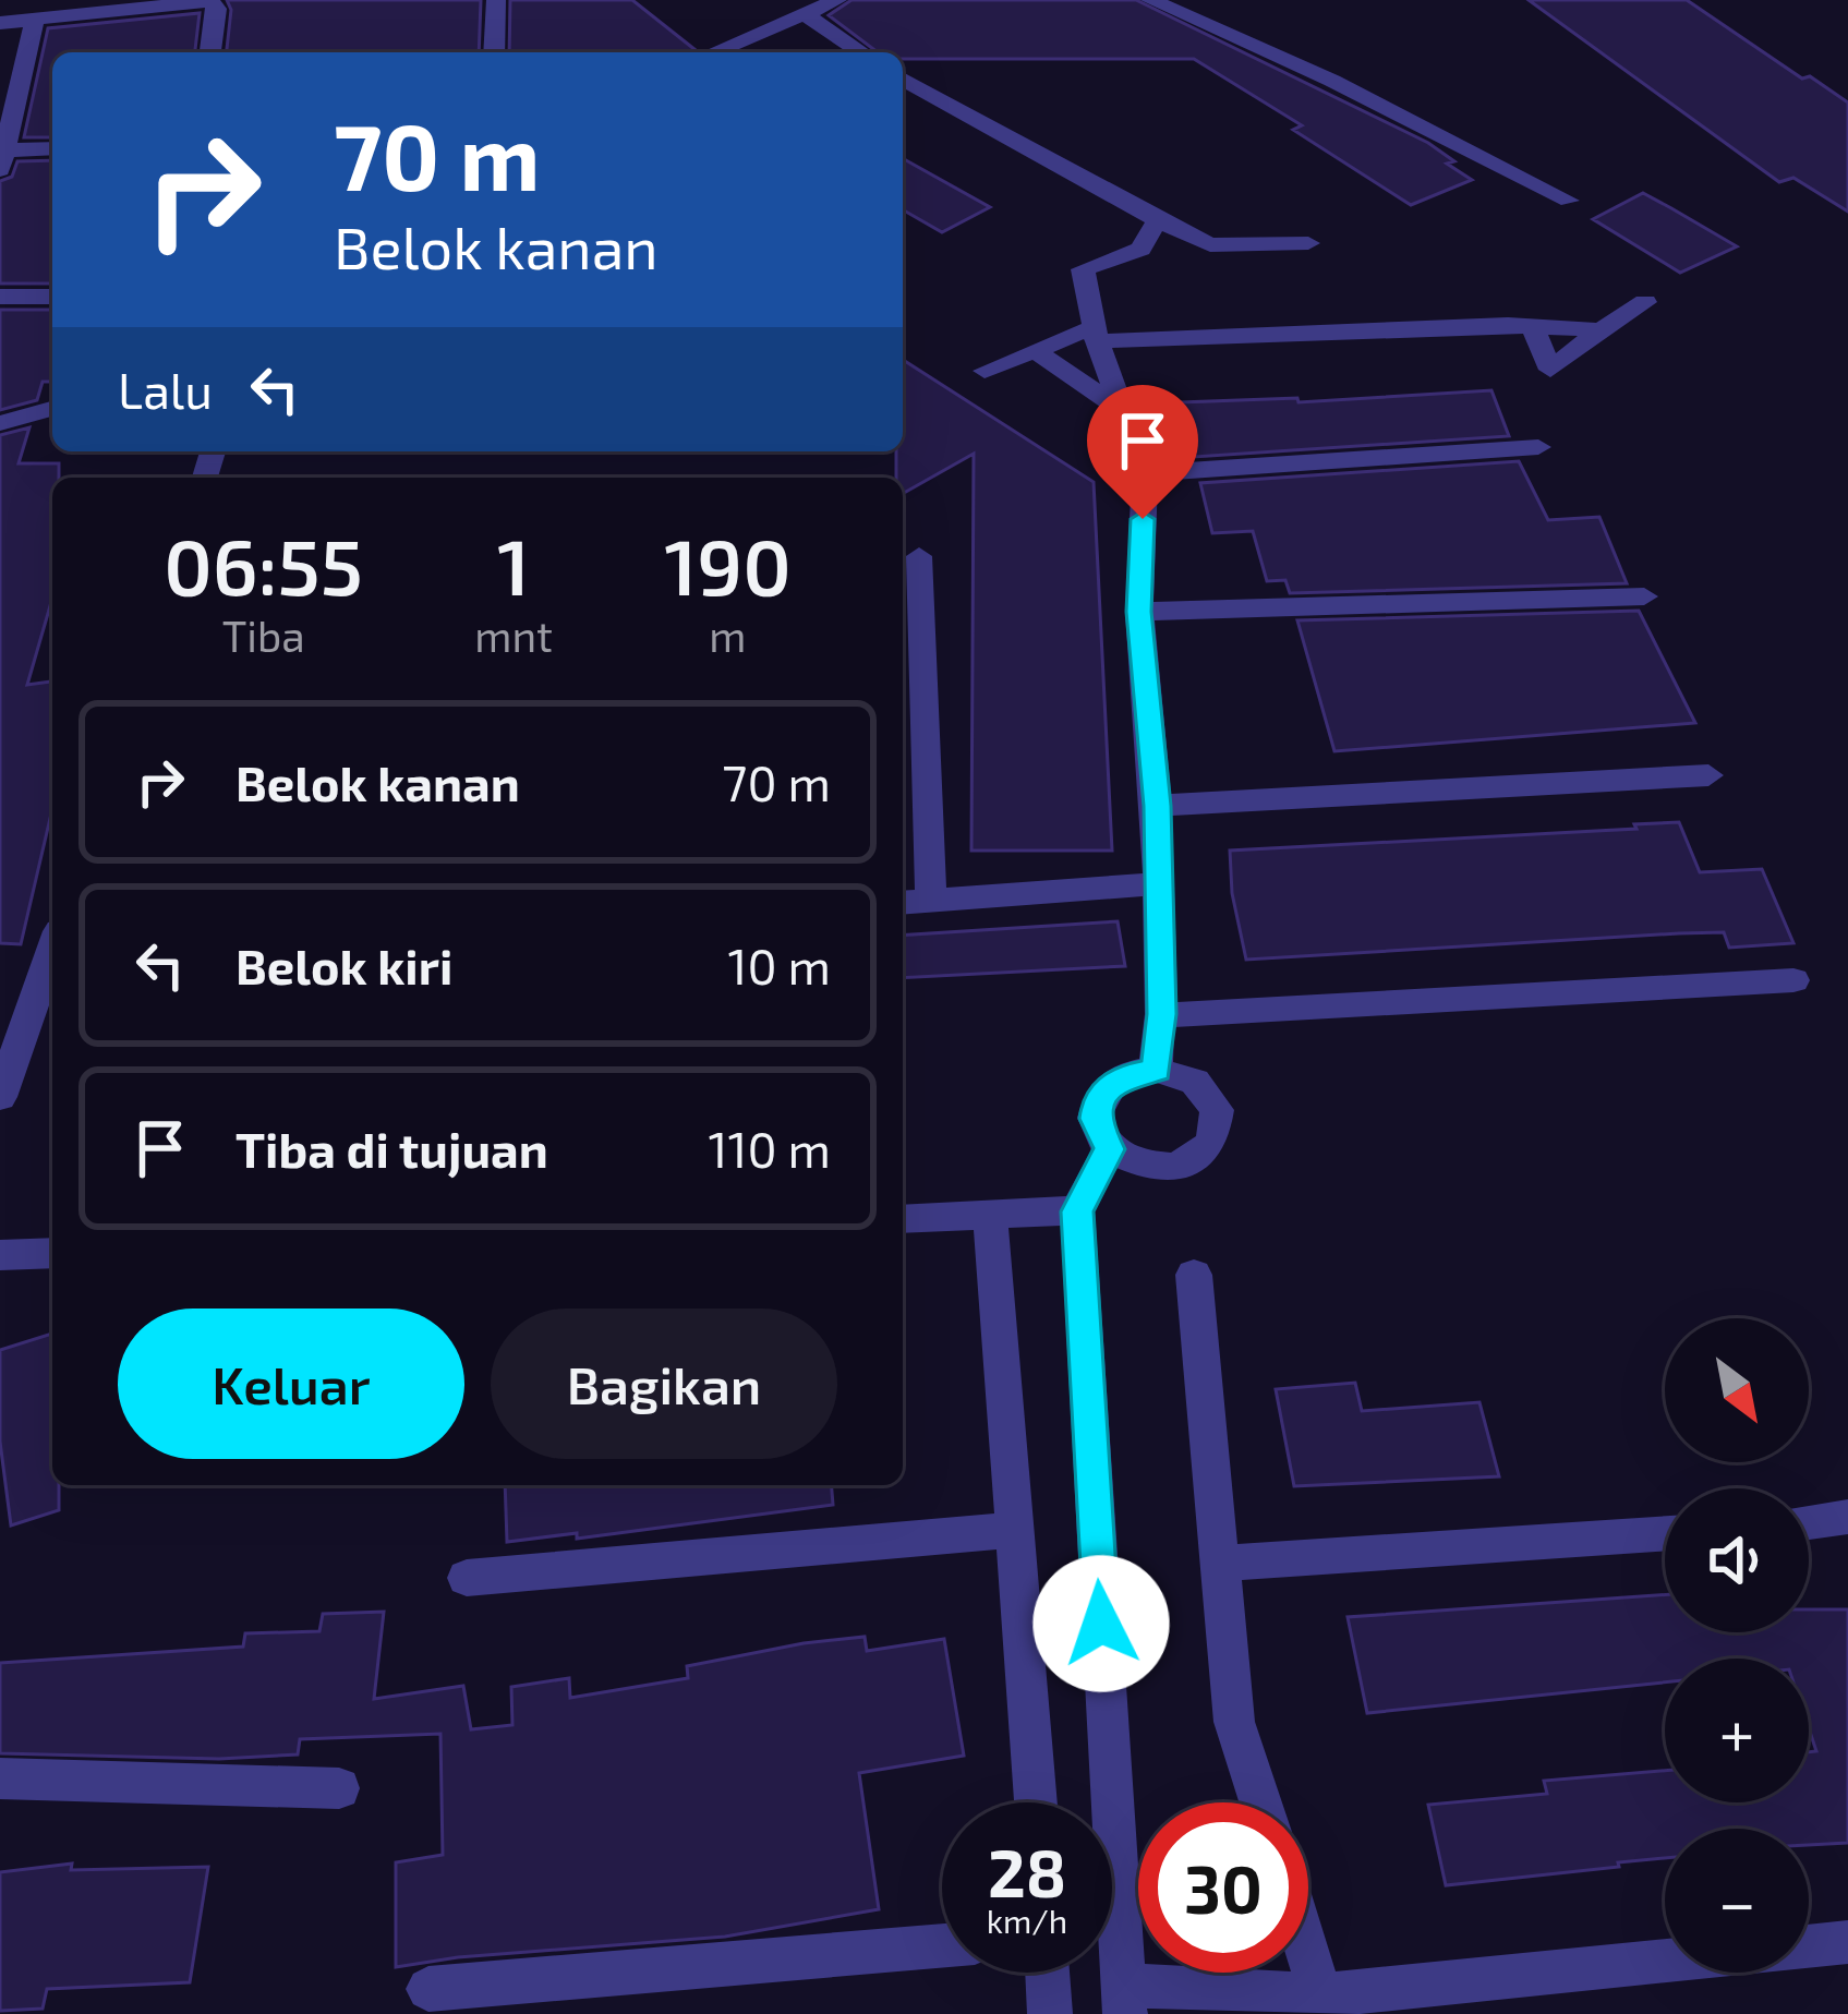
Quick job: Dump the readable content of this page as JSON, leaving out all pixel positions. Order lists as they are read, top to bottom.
{
  "north": "bottom right",
  "page": {
    "turn": ["70 m", "Belok kanan"],
    "then": "Lalu",
    "eta": [
      "06:55",
      "Tiba",
      "1",
      "mnt",
      "190",
      "m"
    ],
    "list": [
      {
        "name": "Belok kanan",
        "value": "70 m"
      },
      {
        "name": "Belok kiri",
        "value": "10 m"
      },
      {
        "name": "Tiba di tujuan",
        "value": "110 m"
      }
    ],
    "buttons": ["Keluar", "Bagikan"],
    "map_buttons": ["+", "−"],
    "speed": "28 km/h",
    "limit": "30"
  }
}
